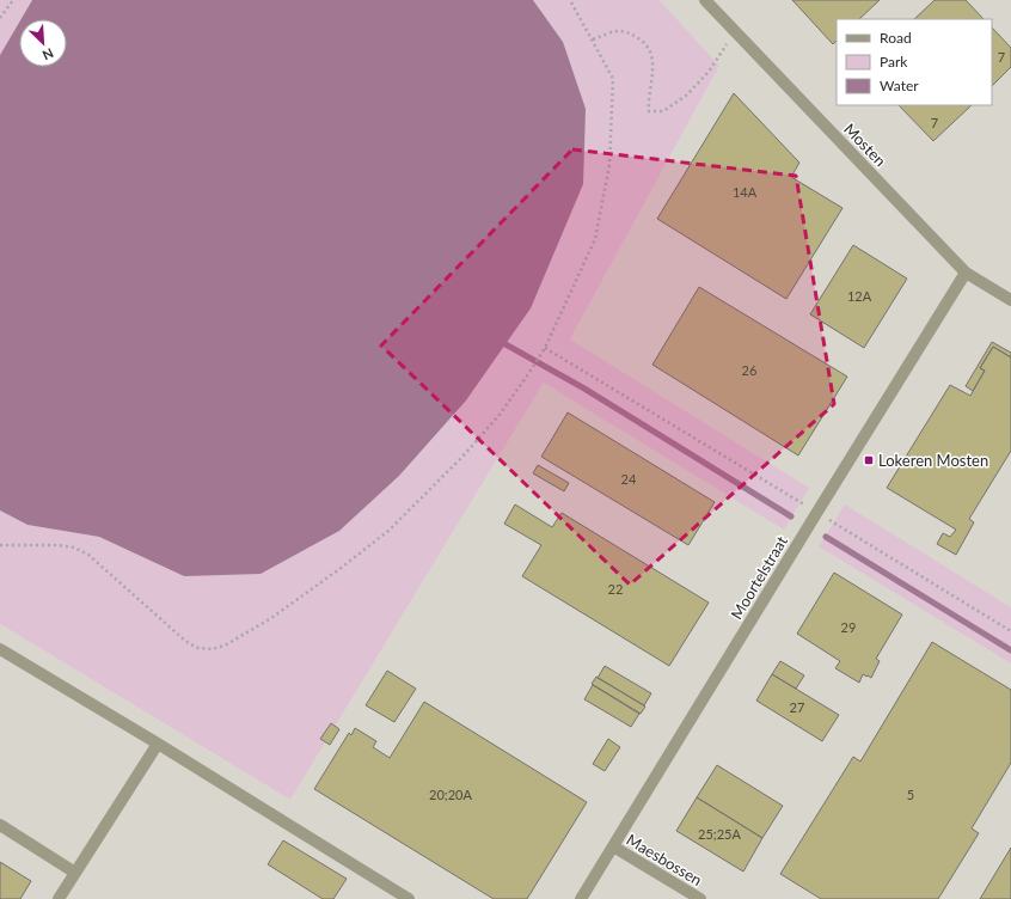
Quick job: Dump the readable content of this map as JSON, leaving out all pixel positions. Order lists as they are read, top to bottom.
{
  "streets": {
    "street": ["Mosten", "Moortelstraat", "Maesbossen"]
  },
  "crossings": [
    ["Mosten", "Moortelstraat"],
    ["Moortelstraat", "Maesbossen"]
  ],
  "places": {
    "transit": ["Lokeren Mosten"]
  },
  "house_numbers": [
    "7",
    "7",
    "14A",
    "12A",
    "26",
    "24",
    "22",
    "29",
    "27",
    "20;20A",
    "5",
    "25;25A"
  ],
  "legend": ["Road", "Park", "Water"],
  "north": "bottom right"
}
